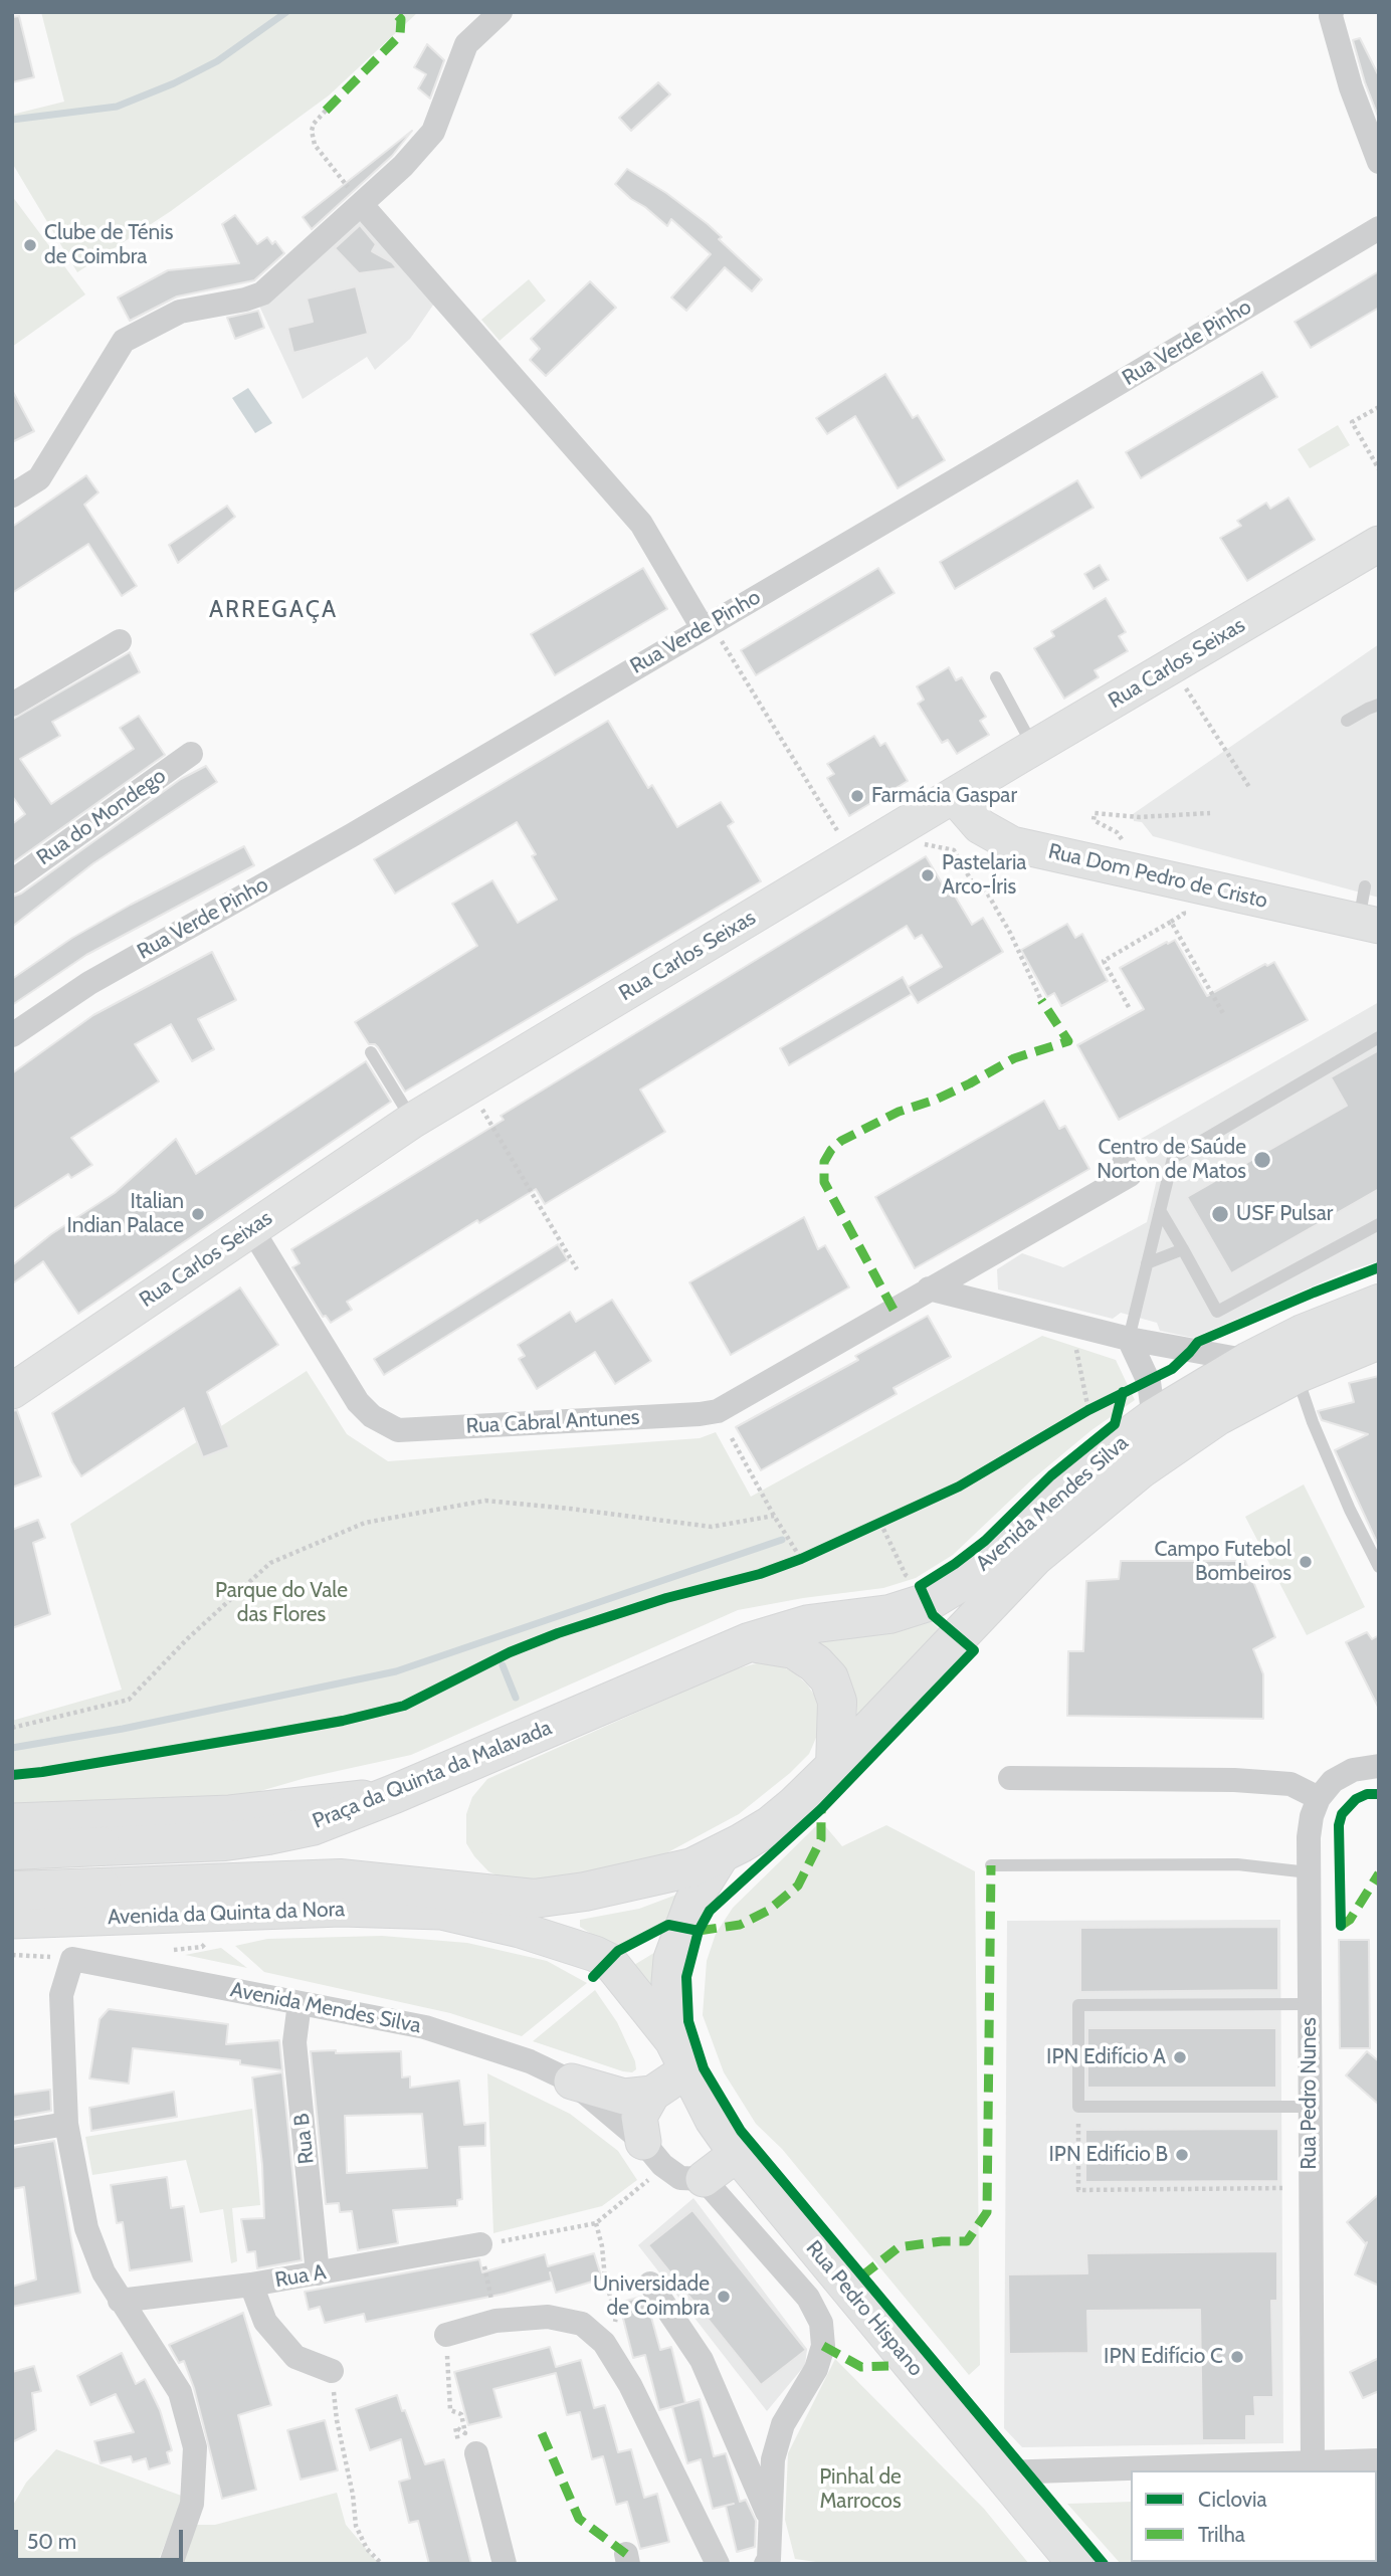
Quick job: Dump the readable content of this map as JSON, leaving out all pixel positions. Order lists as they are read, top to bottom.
{
  "streets": {
    "main road": ["Avenida Mendes Silva", "Praça da Quinta da Malavada"],
    "street": [
      "Rua Verde Pinho",
      "Rua Carlos Seixas",
      "Rua do Mondego",
      "Rua Dom Pedro de Cristo",
      "Rua Cabral Antunes",
      "Avenida da Quinta da Nora",
      "Rua Pedro Nunes",
      "Rua B",
      "Rua A",
      "Rua Pedro Hispano"
    ]
  },
  "crossings": [
    ["Rua Carlos Seixas", "Rua Dom Pedro de Cristo"],
    ["Rua Carlos Seixas", "Rua Cabral Antunes"],
    ["Avenida Mendes Silva", "Praça da Quinta da Malavada"],
    ["Avenida Mendes Silva", "Rua B"],
    ["Avenida da Quinta da Nora", "Rua Pedro Hispano"],
    ["Rua B", "Rua A"]
  ],
  "districts": ["ARREGAÇA"],
  "parks": ["Parque do Vale das Flores", "Pinhal de Marrocos"],
  "places": [
    "Clube de Ténis de Coimbra",
    "Farmácia Gaspar",
    "Pastelaria Arco-Íris",
    "Centro de Saúde Norton de Matos",
    "Italian Indian Palace",
    "USF Pulsar",
    "Campo Futebol Bombeiros",
    "IPN Edifício A",
    "IPN Edifício B",
    "Universidade de Coimbra",
    "IPN Edifício C"
  ],
  "legend": ["Ciclovia", "Trilha"],
  "scale_bar": "50 m"
}
